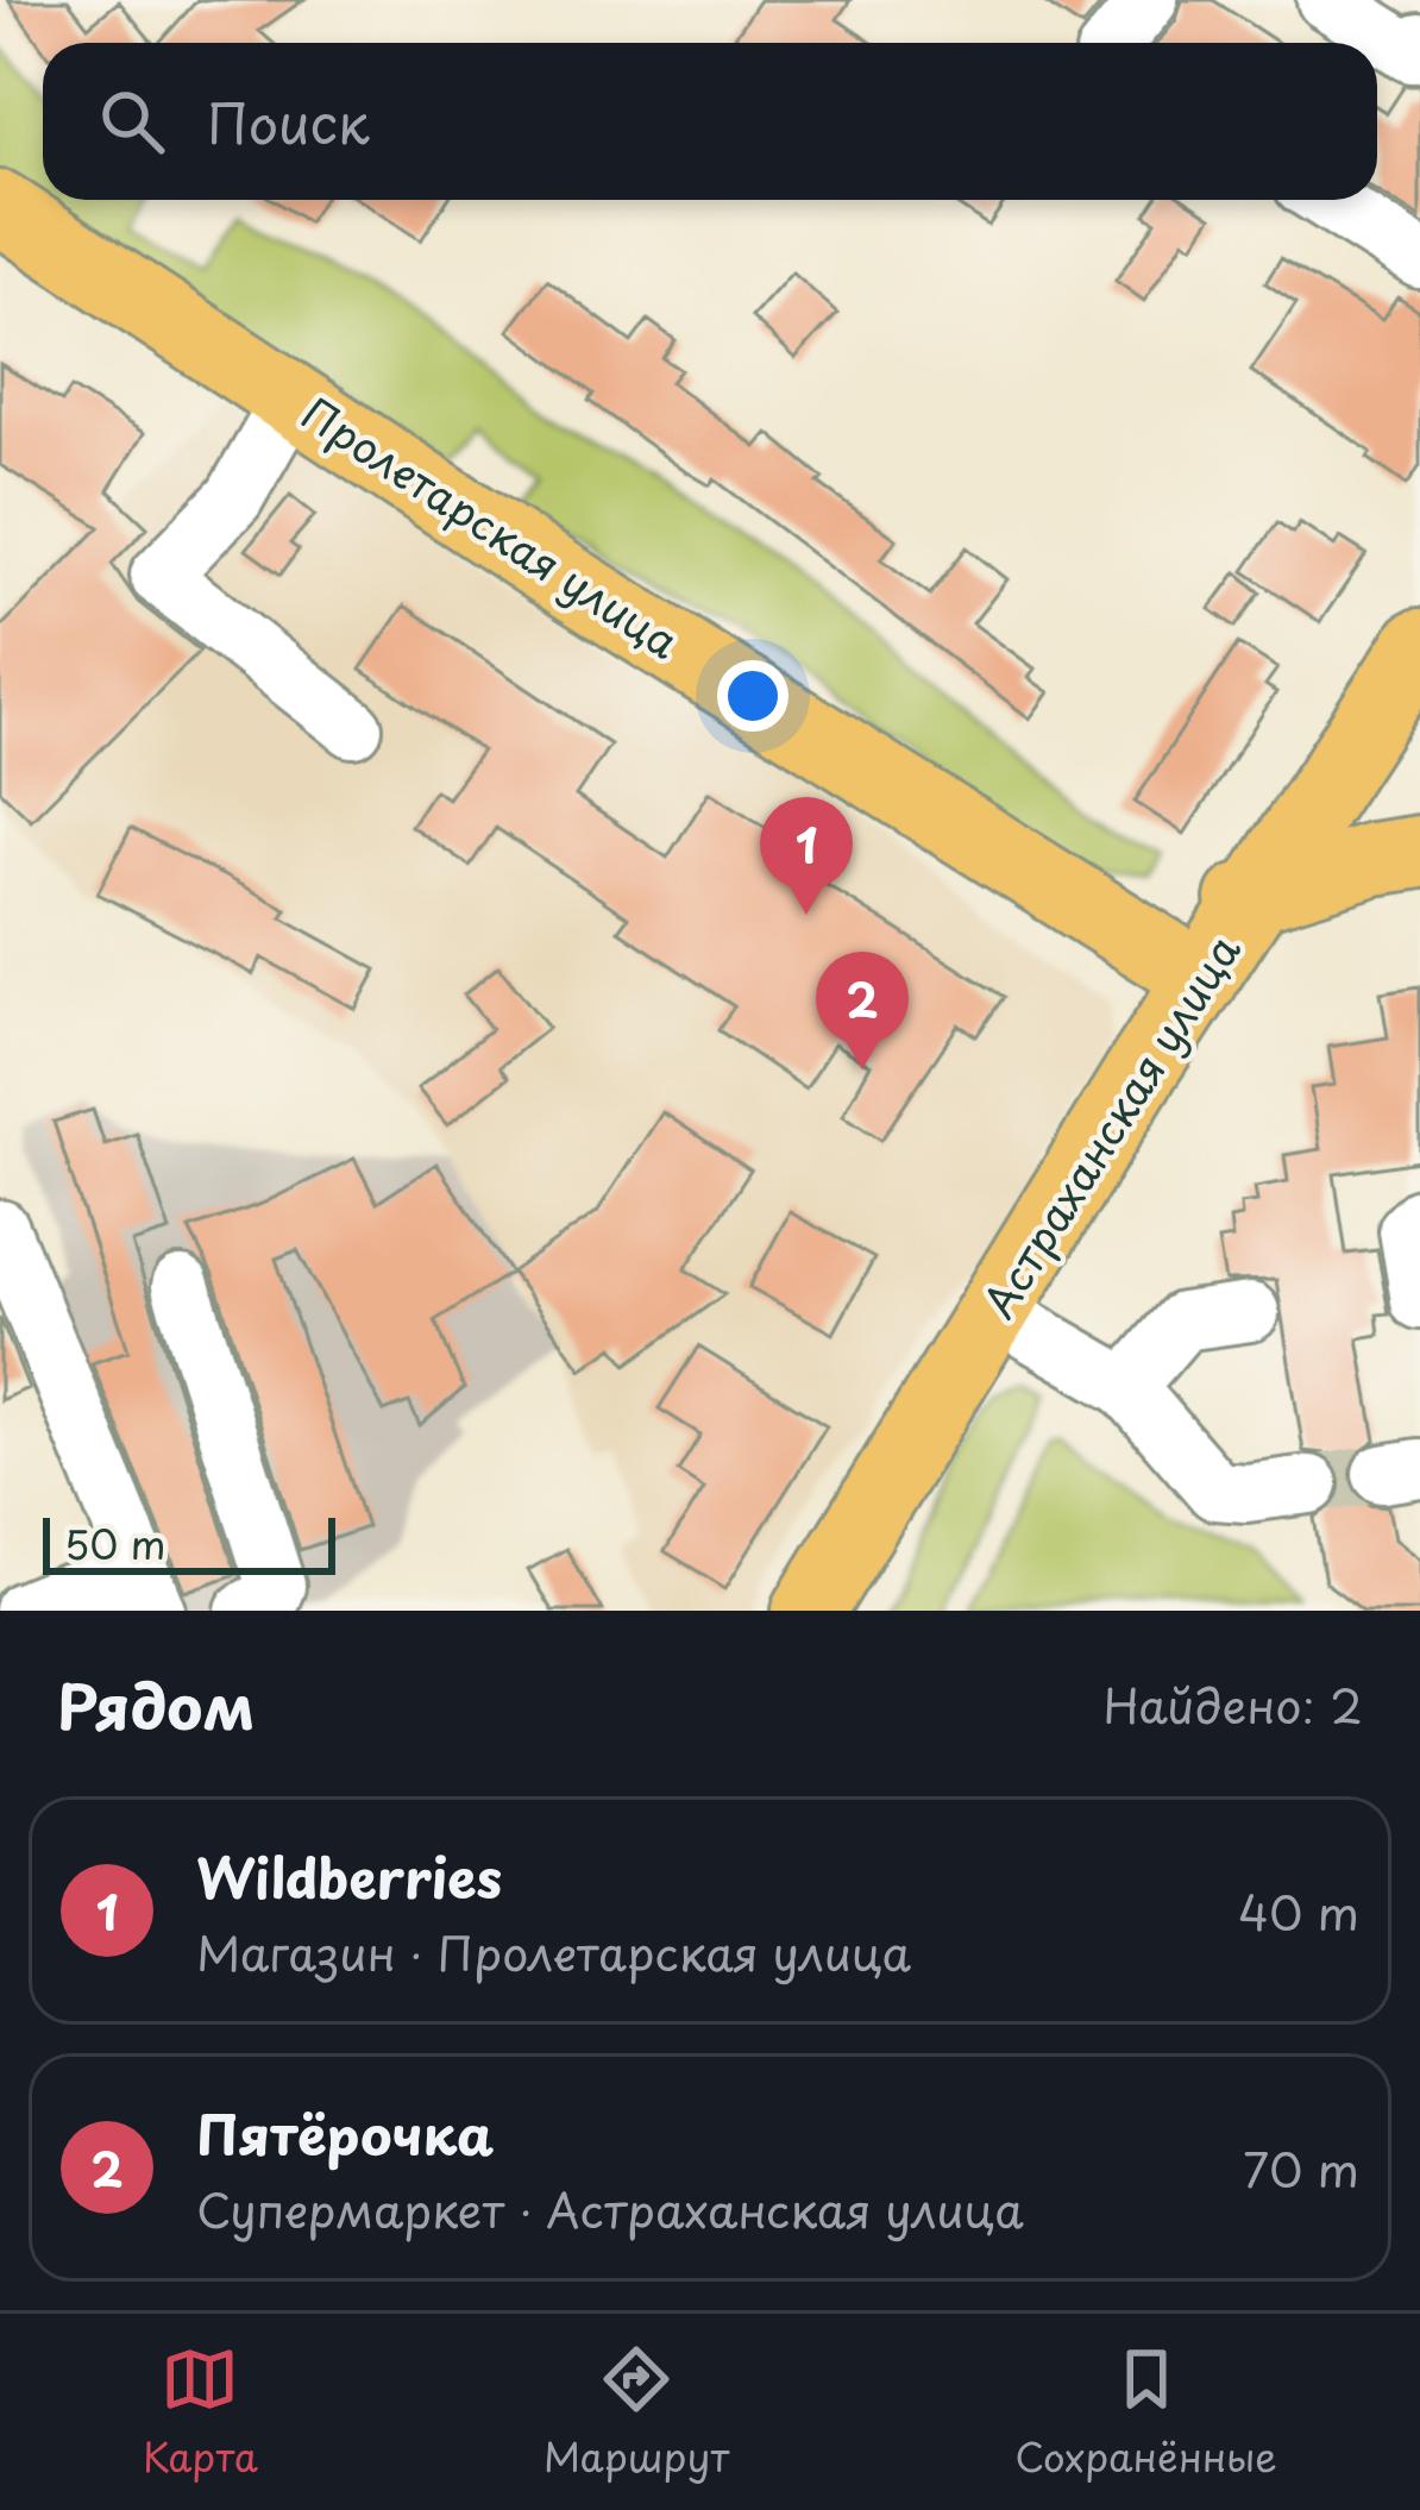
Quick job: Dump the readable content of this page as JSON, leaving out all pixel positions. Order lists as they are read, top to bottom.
{
  "streets": {
    "main road": ["Пролетарская улица", "Астраханская улица"]
  },
  "crossings": [
    ["Пролетарская улица", "Астраханская улица"]
  ],
  "scale_bar": "50 m",
  "page": {
    "search": "Поиск",
    "pins": ["1", "2"],
    "scale": "50 m",
    "heading": ["Рядом", "Найдено: 2"],
    "list": [
      {
        "mark": "1",
        "name": "Wildberries",
        "note": "Магазин · Пролетарская улица",
        "value": "40 m"
      },
      {
        "mark": "2",
        "name": "Пятёрочка",
        "note": "Супермаркет · Астраханская улица",
        "value": "70 m"
      }
    ],
    "nav": ["Карта", "Маршрут", "Сохранённые"]
  }
}
